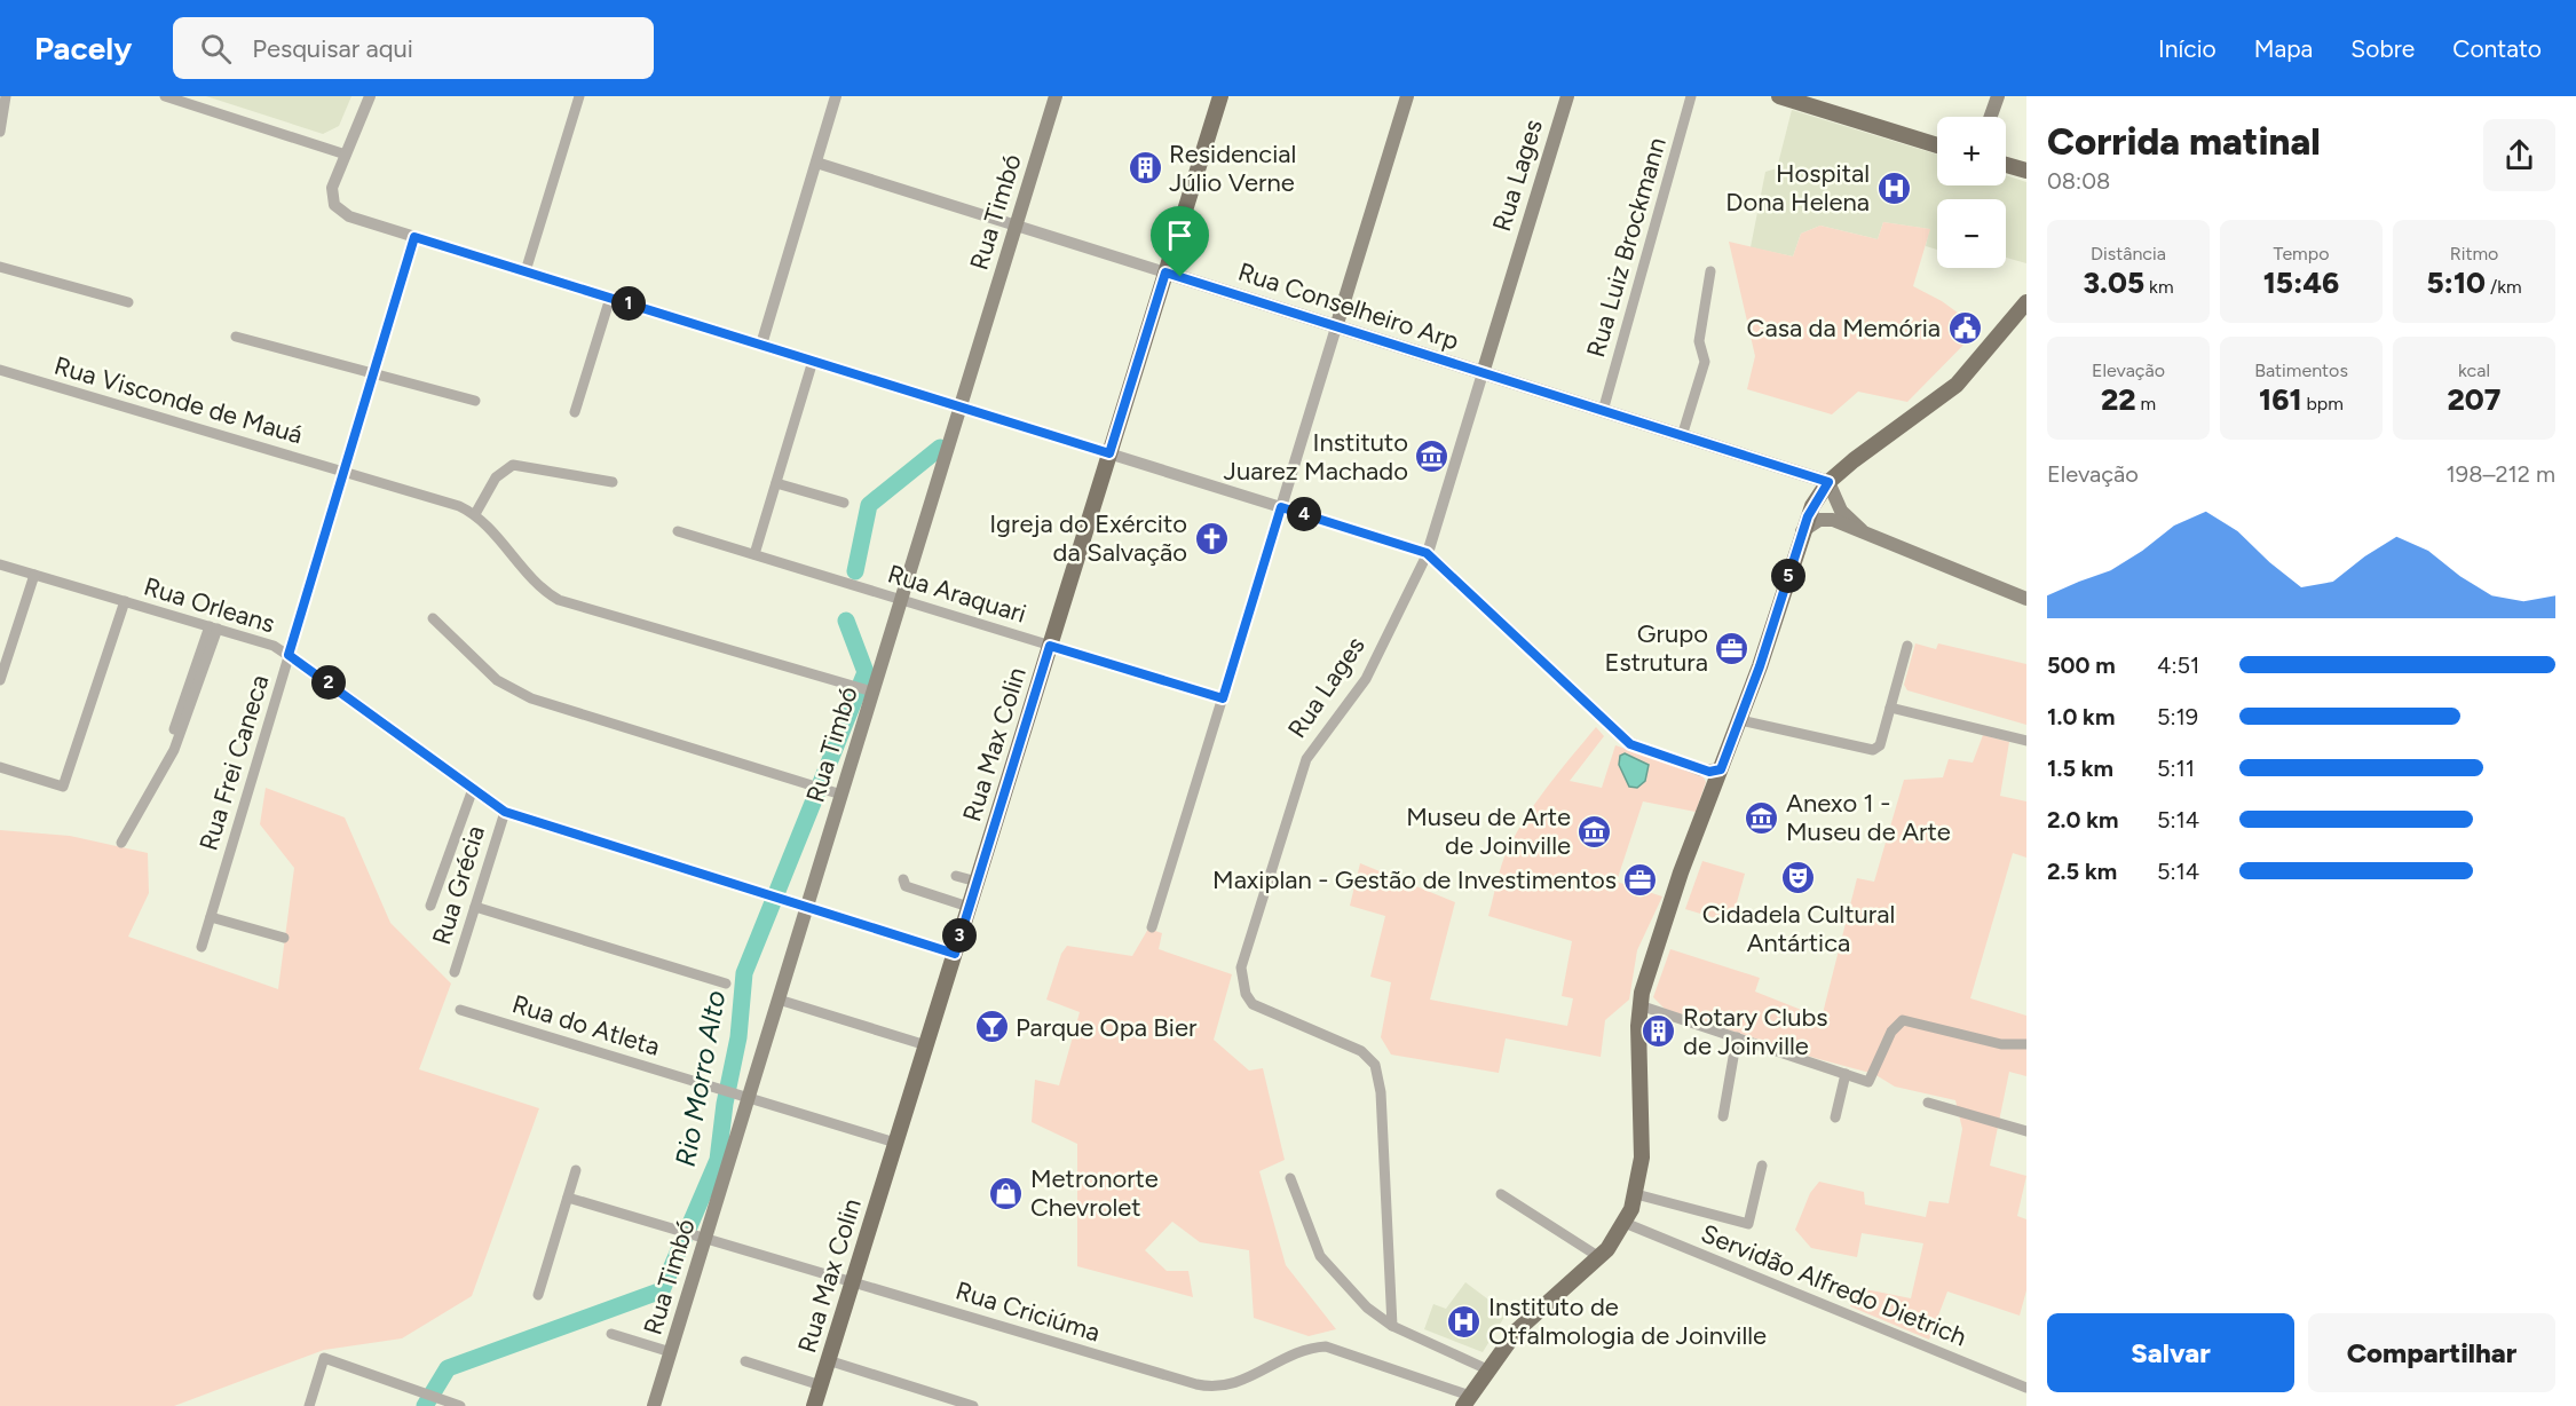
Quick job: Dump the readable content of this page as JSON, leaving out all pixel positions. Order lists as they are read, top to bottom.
{
  "streets": {
    "main road": [
      "Rua Lages",
      "Rua Timbó",
      "Rua Conselheiro Arp",
      "Rua Max Colin"
    ],
    "street": [
      "Rua Luiz Brockmann",
      "Rua Visconde de Mauá",
      "Rua Araquari",
      "Rua Orleans",
      "Rua Frei Caneca",
      "Rua Grécia",
      "Rua do Atleta",
      "Servidão Alfredo Dietrich",
      "Rua Criciúma"
    ]
  },
  "crossings": [
    ["Rua Lages", "Rua Conselheiro Arp"],
    ["Rua Timbó", "Rua Conselheiro Arp"],
    ["Rua Timbó", "Rua Araquari"],
    ["Rua Timbó", "Rua Orleans"],
    ["Rua Timbó", "Rua do Atleta"],
    ["Rua Timbó", "Rua Criciúma"],
    ["Rua Luiz Brockmann", "Rua Conselheiro Arp"],
    ["Rua Conselheiro Arp", "Rua Max Colin"],
    ["Rua Visconde de Mauá", "Rua Frei Caneca"],
    ["Rua Araquari", "Rua Max Colin"],
    ["Rua Orleans", "Rua Max Colin"],
    ["Rua Orleans", "Rua Frei Caneca"],
    ["Rua Orleans", "Rua Grécia"],
    ["Rua Max Colin", "Rua do Atleta"],
    ["Rua Max Colin", "Rua Criciúma"]
  ],
  "water": ["Rio Morro Alto"],
  "places": {
    "building": ["Residencial Júlio Verne", "Rotary Clubs de Joinville"],
    "hospital": ["Hospital Dona Helena", "Instituto de Otfalmologia de Joinville"],
    "public building": ["Casa da Memória"],
    "museum": ["Instituto Juarez Machado", "Anexo 1 - Museu de Arte", "Museu de Arte de Joinville"],
    "church": ["Igreja do Exército da Salvação"],
    "office": ["Grupo Estrutura", "Maxiplan - Gestão de Investimentos"],
    "theatre": ["Cidadela Cultural Antártica"],
    "bar": ["Parque Opa Bier"],
    "shop": ["Metronorte Chevrolet"]
  },
  "page": {
    "header": "Pacely",
    "search": "Pesquisar aqui",
    "nav": [
      "Início",
      "Mapa",
      "Sobre",
      "Contato"
    ],
    "heading": ["Corrida matinal", "08:08"],
    "map_buttons": ["+", "−"],
    "stats": [
      ["Distância", "3.05 km"],
      ["Tempo", "15:46"],
      ["Ritmo", "5:10 /km"],
      ["Elevação", "22 m"],
      ["Batimentos", "161 bpm"],
      ["kcal", "207"]
    ],
    "pins": [
      "1",
      "4",
      "5",
      "2",
      "3"
    ],
    "chart": ["Elevação", "198–212 m"],
    "list": [
      {
        "name": "500 m",
        "note": "4:51"
      },
      {
        "name": "1.0 km",
        "note": "5:19"
      },
      {
        "name": "1.5 km",
        "note": "5:11"
      },
      {
        "name": "2.0 km",
        "note": "5:14"
      },
      {
        "name": "2.5 km",
        "note": "5:14"
      }
    ],
    "buttons": ["Salvar", "Compartilhar"]
  }
}
